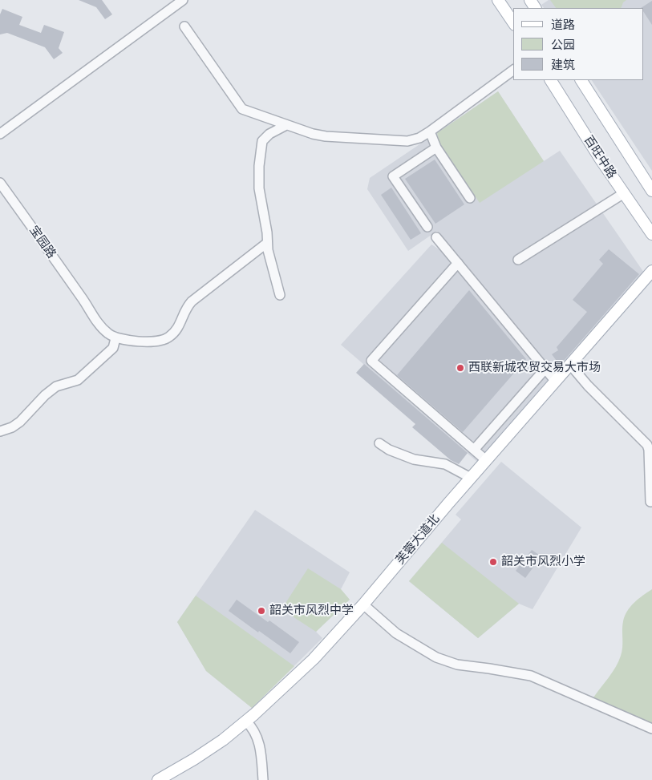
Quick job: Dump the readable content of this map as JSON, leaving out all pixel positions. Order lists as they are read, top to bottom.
{
  "streets": {
    "main road": ["百旺中路", "芙蓉大道北"],
    "street": ["宝园路"]
  },
  "places": ["西联新城农贸交易大市场", "韶关市风烈小学", "韶关市风烈中学"],
  "legend": ["道路", "公园", "建筑"]
}
